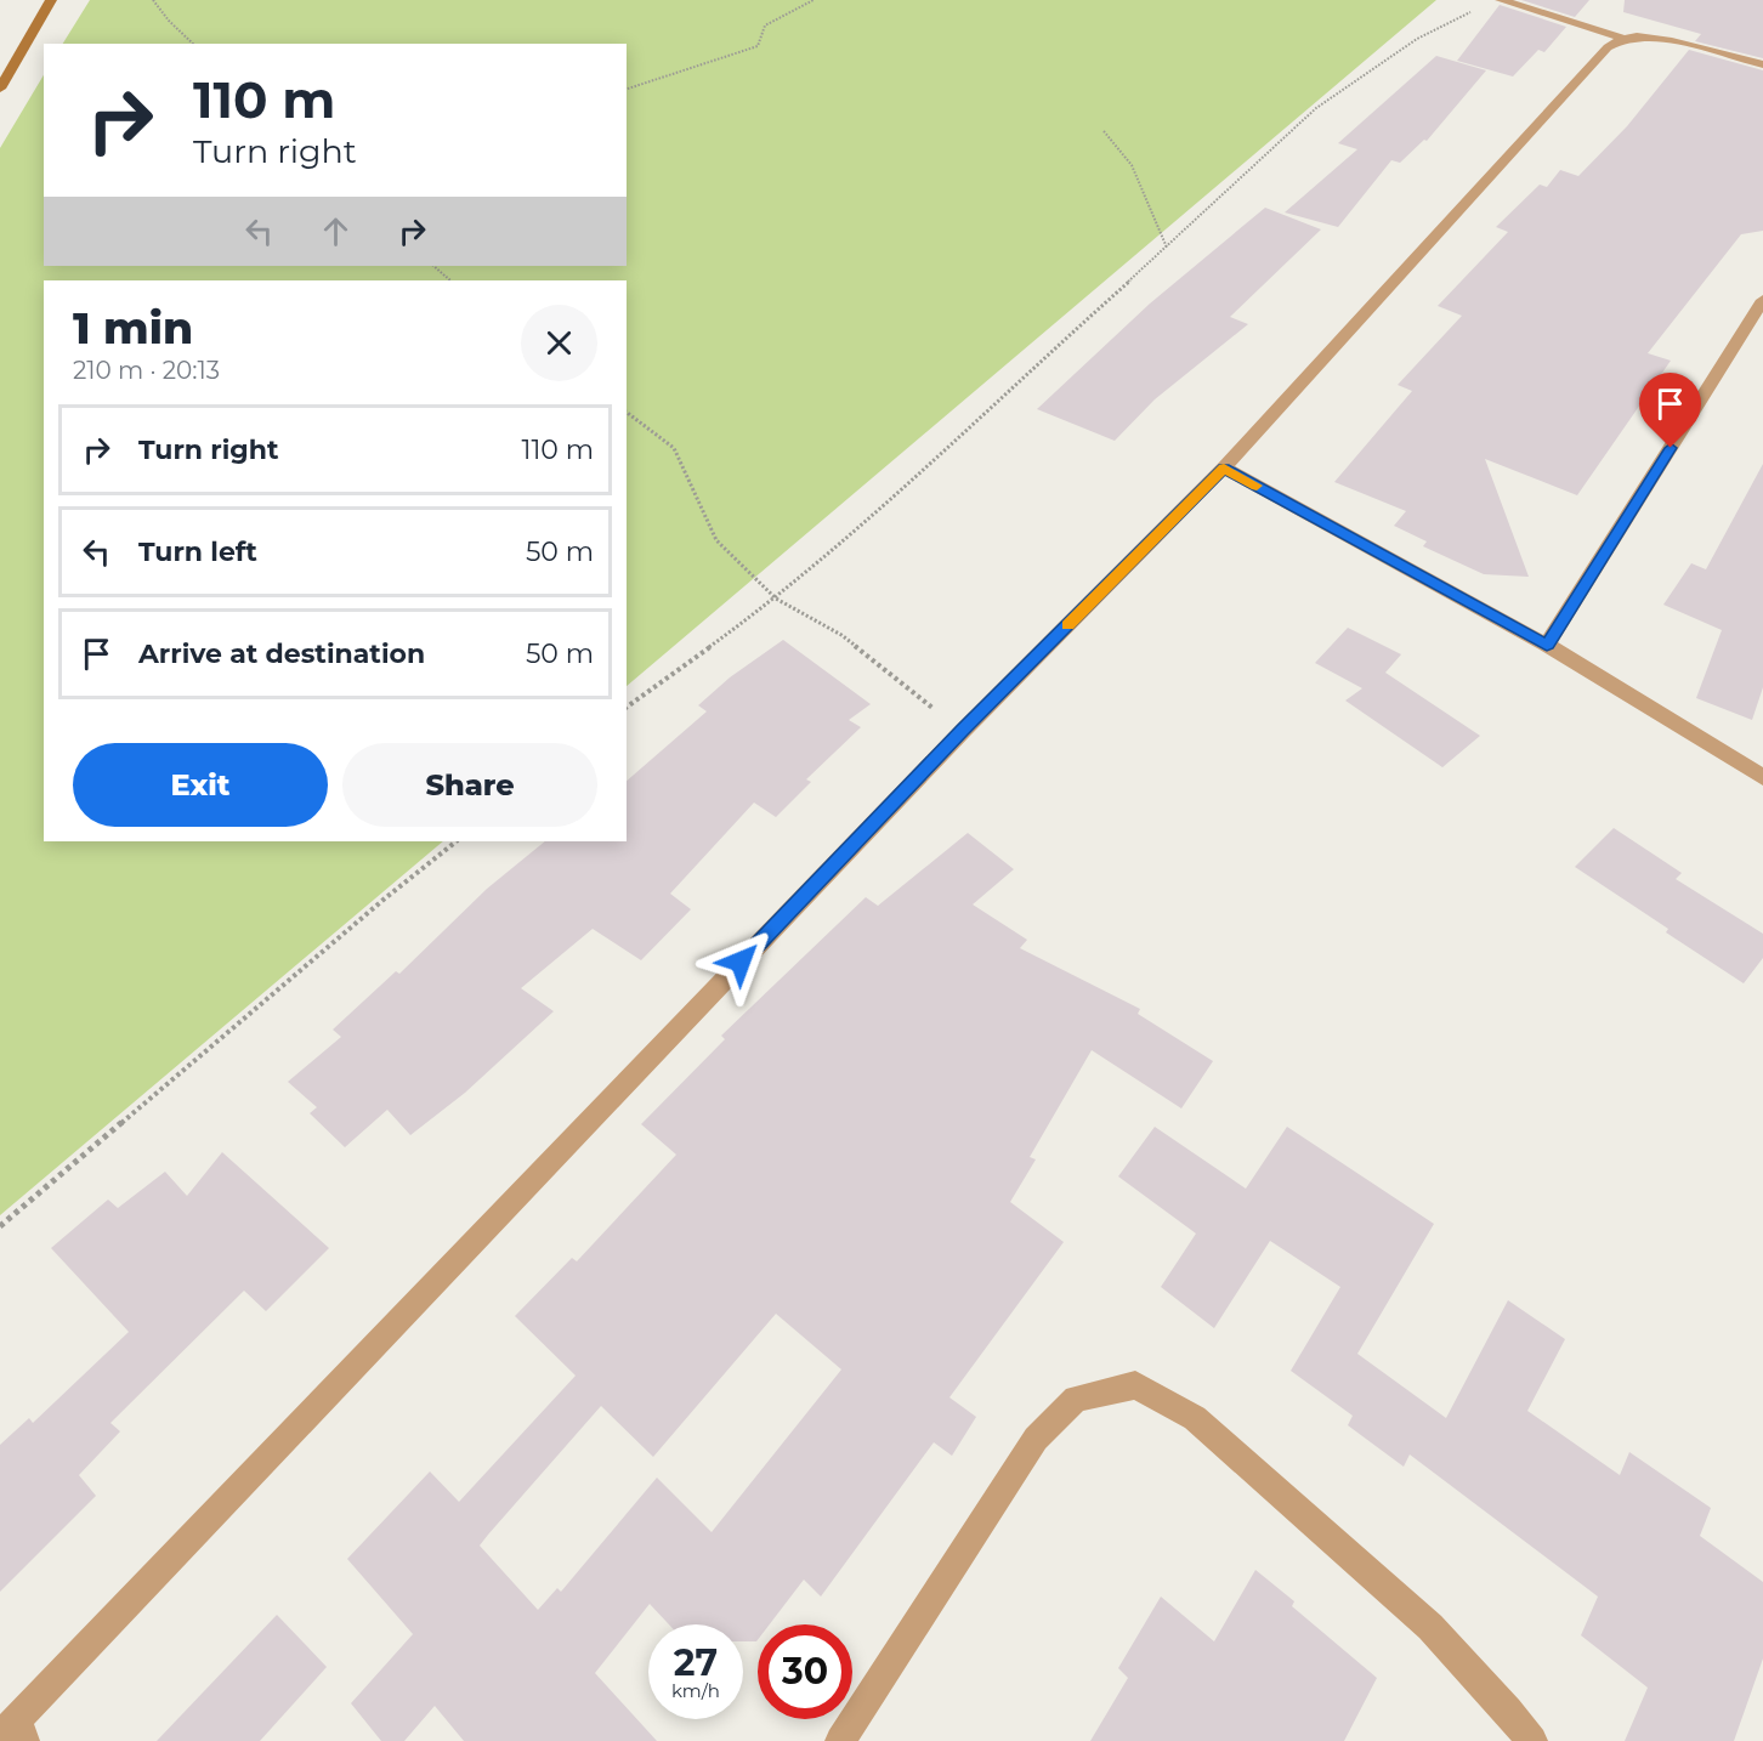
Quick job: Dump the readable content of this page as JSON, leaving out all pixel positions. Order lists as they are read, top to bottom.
{
  "page": {
    "turn": ["110 m", "Turn right"],
    "heading": ["1 min", "210 m · 20:13"],
    "list": [
      {
        "name": "Turn right",
        "value": "110 m"
      },
      {
        "name": "Turn left",
        "value": "50 m"
      },
      {
        "name": "Arrive at destination",
        "value": "50 m"
      }
    ],
    "buttons": ["Exit", "Share"],
    "speed": "27 km/h",
    "limit": "30"
  }
}
